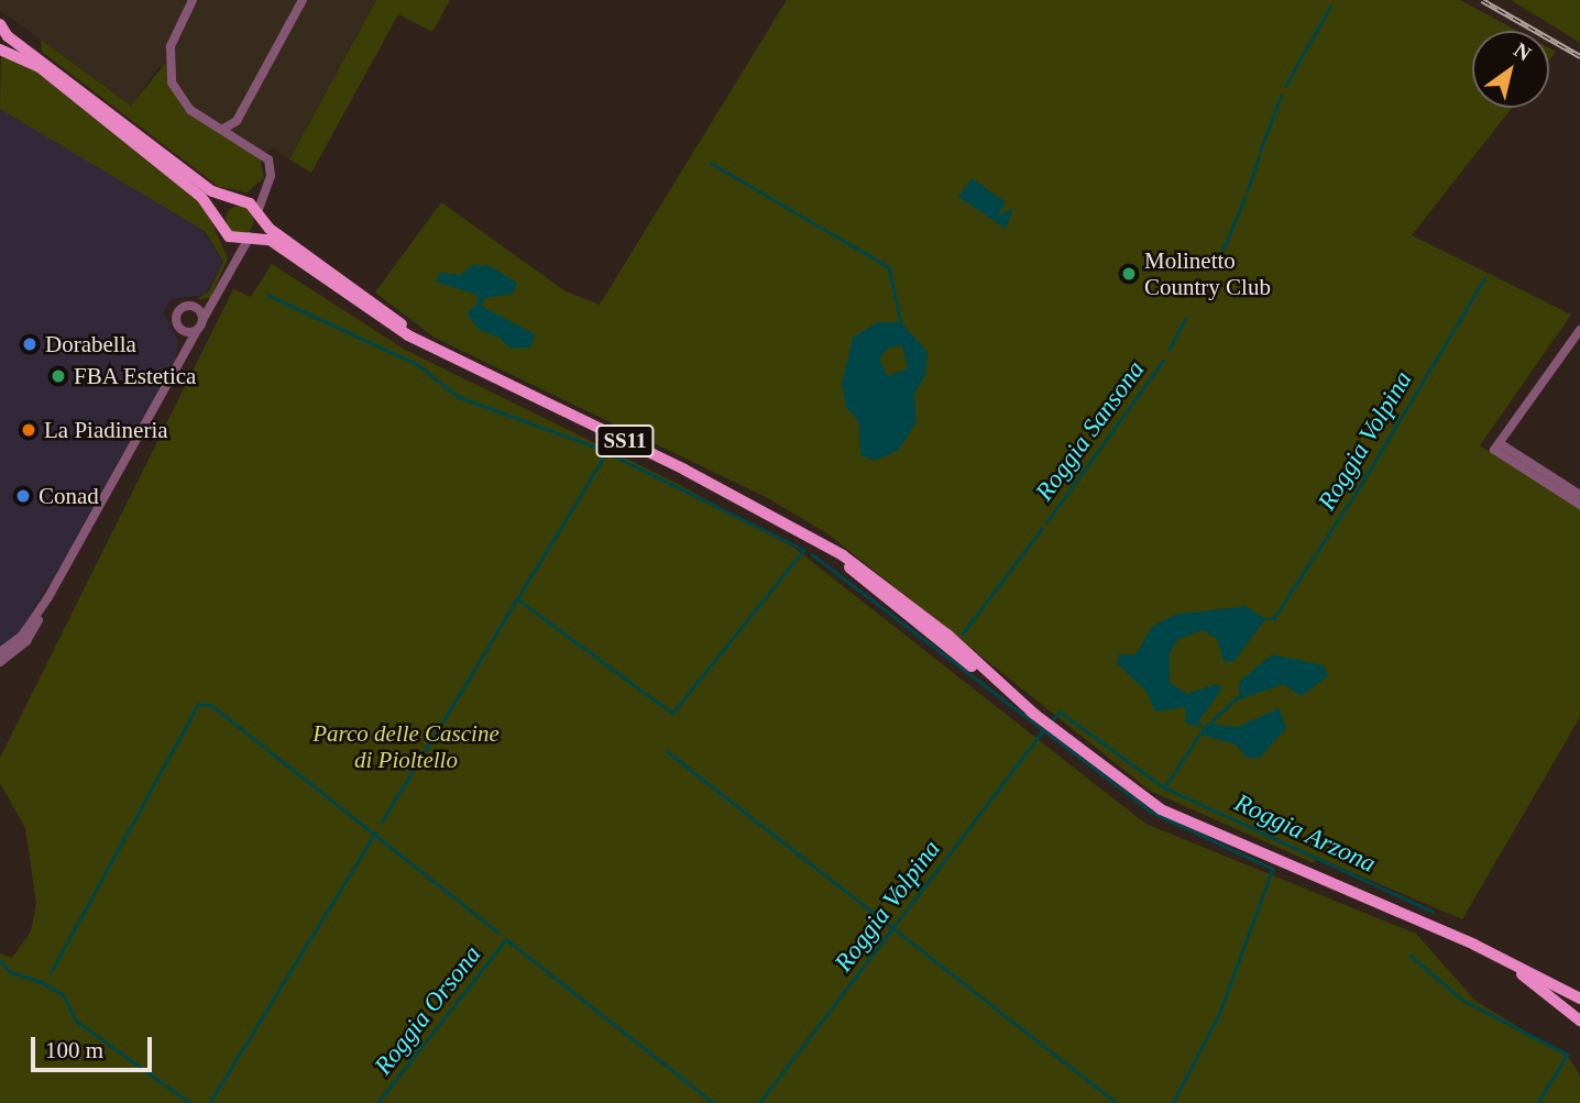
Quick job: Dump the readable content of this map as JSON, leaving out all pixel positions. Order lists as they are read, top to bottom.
{
  "streets": {
    "main road": ["SS11"]
  },
  "water": [
    "Roggia Sansona",
    "Roggia Volpina",
    "Roggia Arzona",
    "Roggia Orsona"
  ],
  "parks": ["Parco delle Cascine di Pioltello"],
  "places": [
    "Molinetto Country Club",
    "Dorabella",
    "FBA Estetica",
    "La Piadineria",
    "Conad"
  ],
  "scale_bar": "100 m",
  "north": "top right"
}
